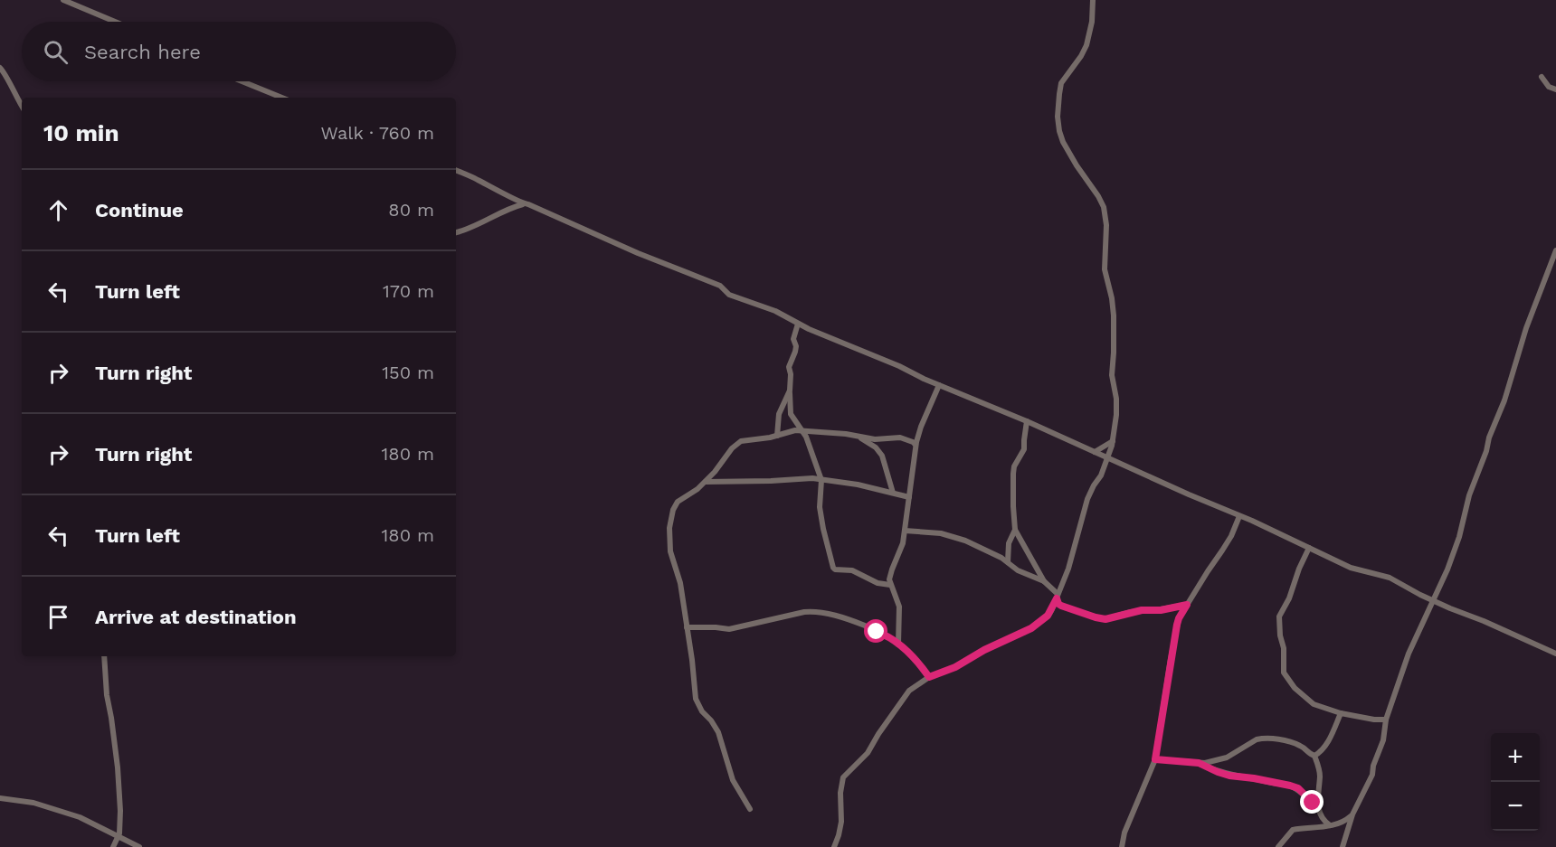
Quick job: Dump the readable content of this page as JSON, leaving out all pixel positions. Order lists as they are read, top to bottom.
{
  "page": {
    "search": "Search here",
    "heading": ["10 min", "Walk · 760 m"],
    "list": [
      ["Continue", "80 m"],
      ["Turn left", "170 m"],
      ["Turn right", "150 m"],
      ["Turn right", "180 m"],
      ["Turn left", "180 m"],
      "Arrive at destination"
    ],
    "map_buttons": ["+", "−"]
  }
}
